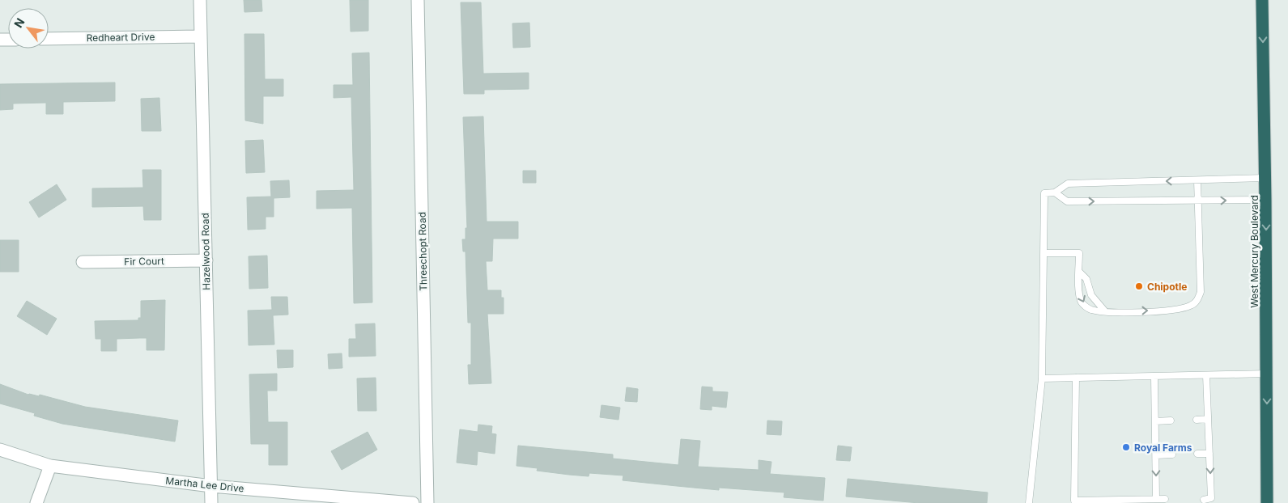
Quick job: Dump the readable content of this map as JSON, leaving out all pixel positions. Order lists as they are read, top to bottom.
{
  "streets": {
    "highway": ["West Mercury Boulevard"],
    "street": [
      "Redheart Drive",
      "Hazelwood Road",
      "Threechopt Road",
      "Fir Court",
      "Martha Lee Drive"
    ]
  },
  "crossings": [
    ["Redheart Drive", "Hazelwood Road"],
    ["Hazelwood Road", "Fir Court"],
    ["Hazelwood Road", "Martha Lee Drive"]
  ],
  "one_way": ["West Mercury Boulevard"],
  "places": ["Chipotle", "Royal Farms"],
  "north": "top left"
}
